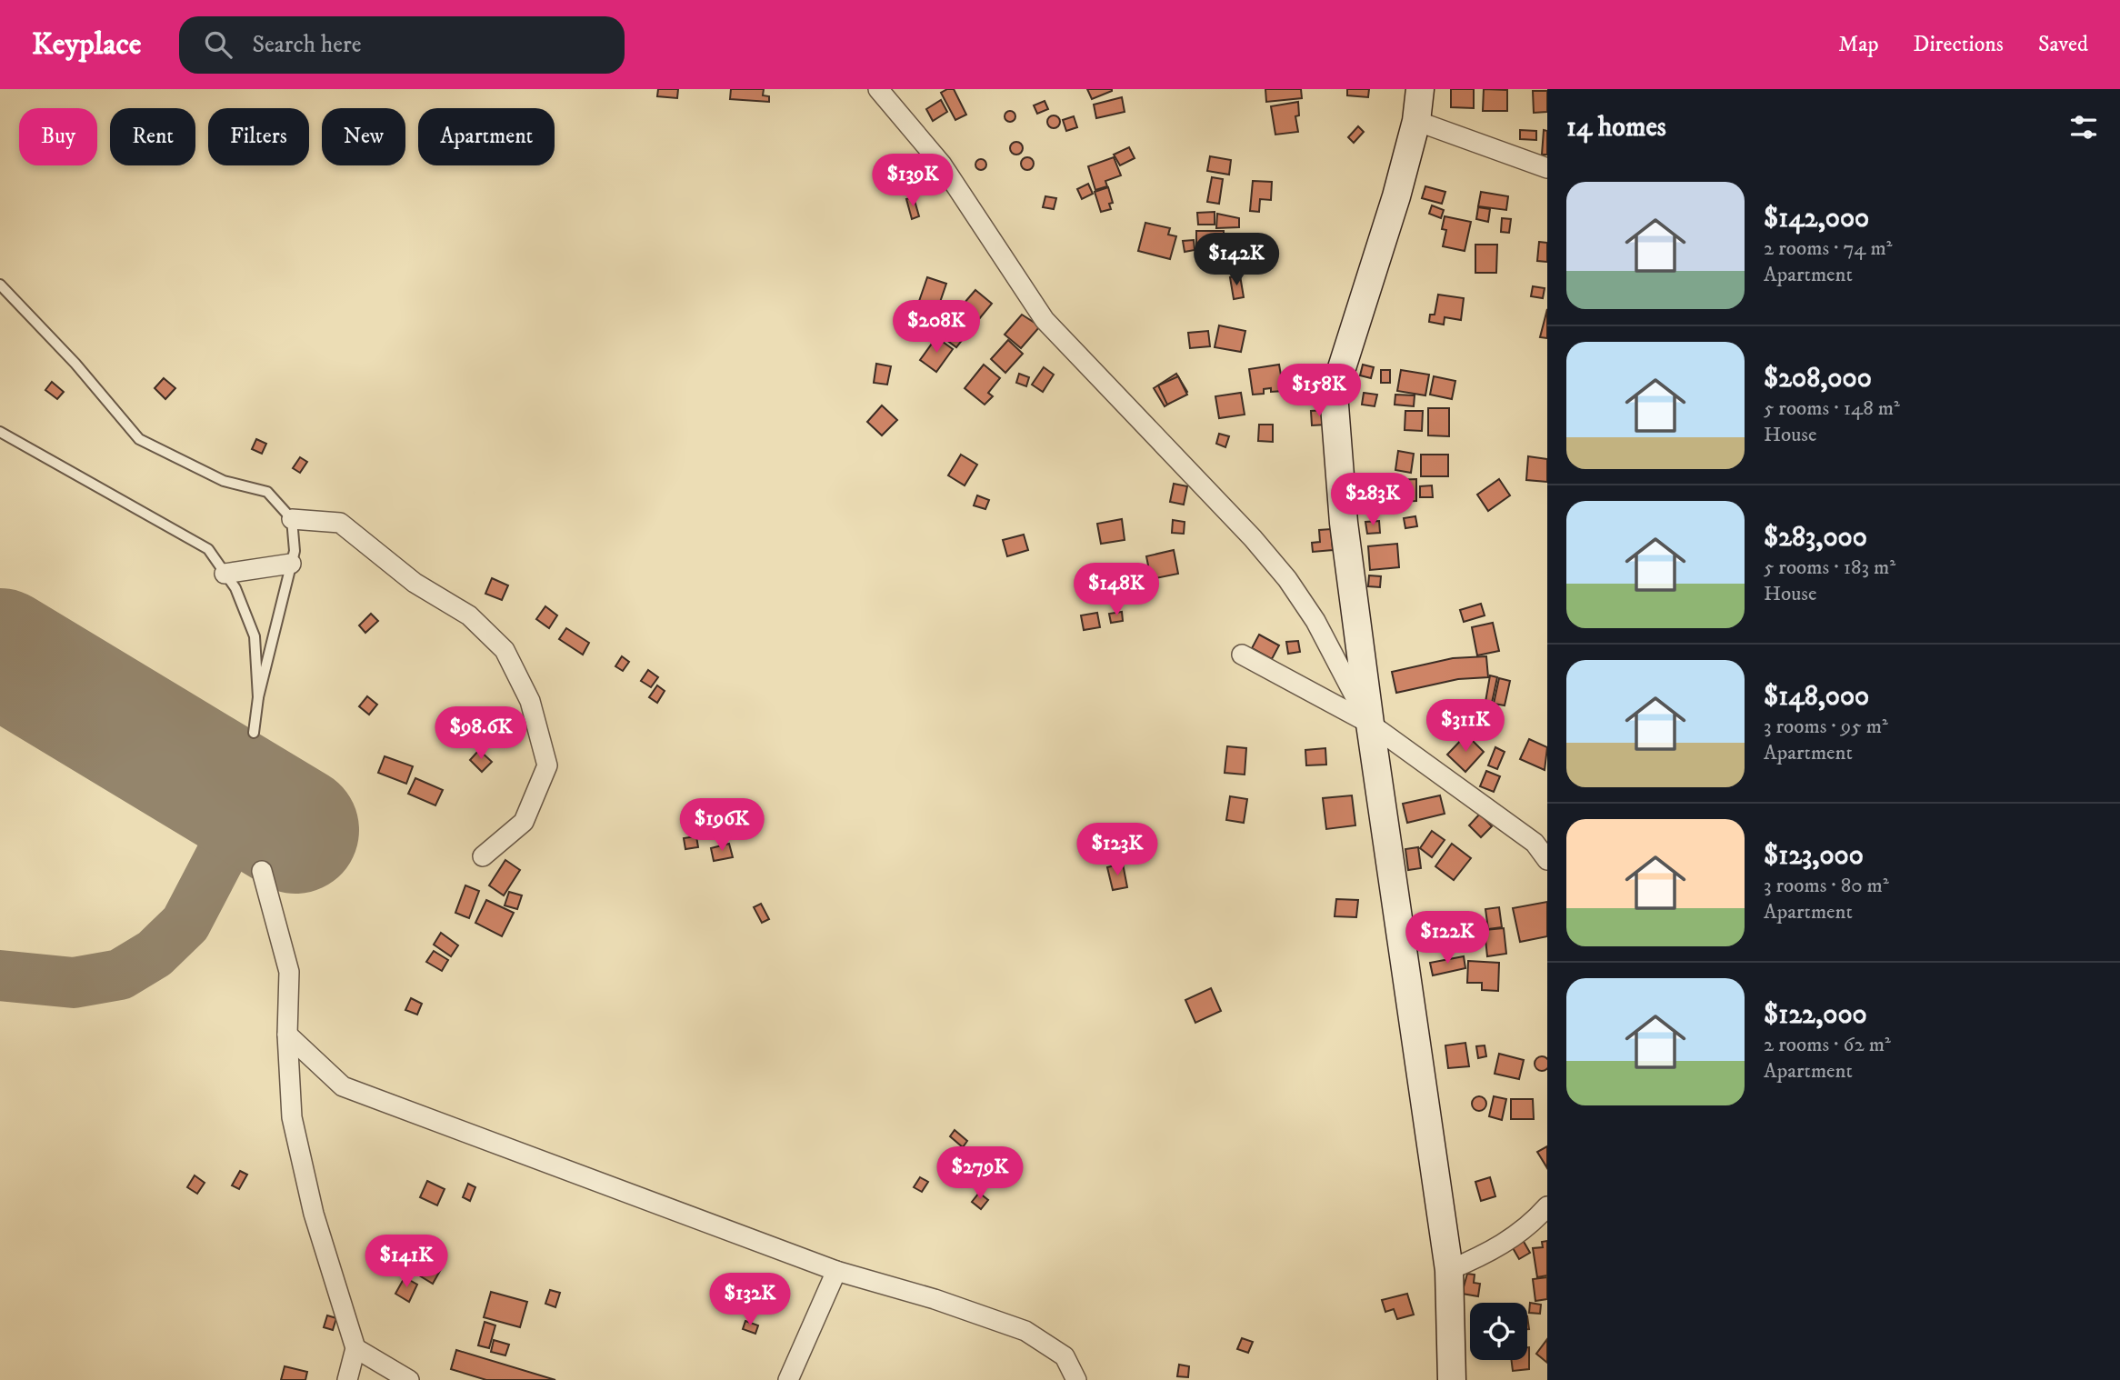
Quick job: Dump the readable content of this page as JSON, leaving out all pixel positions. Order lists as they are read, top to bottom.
{
  "page": {
    "header": "Keyplace",
    "search": "Search here",
    "nav": ["Map", "Directions", "Saved"],
    "heading": "14 homes",
    "chip": [
      "Buy",
      "Rent",
      "Filters",
      "New",
      "Apartment"
    ],
    "price": [
      "$139K",
      "$142K",
      "$208K",
      "$158K",
      "$283K",
      "$148K",
      "$311K",
      "$98.6K",
      "$196K",
      "$123K",
      "$122K",
      "$279K",
      "$141K",
      "$132K"
    ],
    "list": [
      {
        "name": "$142,000",
        "note": "2 rooms · 74 m² · Apartment"
      },
      {
        "name": "$208,000",
        "note": "5 rooms · 148 m² · House"
      },
      {
        "name": "$283,000",
        "note": "5 rooms · 183 m² · House"
      },
      {
        "name": "$148,000",
        "note": "3 rooms · 95 m² · Apartment"
      },
      {
        "name": "$123,000",
        "note": "3 rooms · 80 m² · Apartment"
      },
      {
        "name": "$122,000",
        "note": "2 rooms · 62 m² · Apartment"
      }
    ]
  }
}
